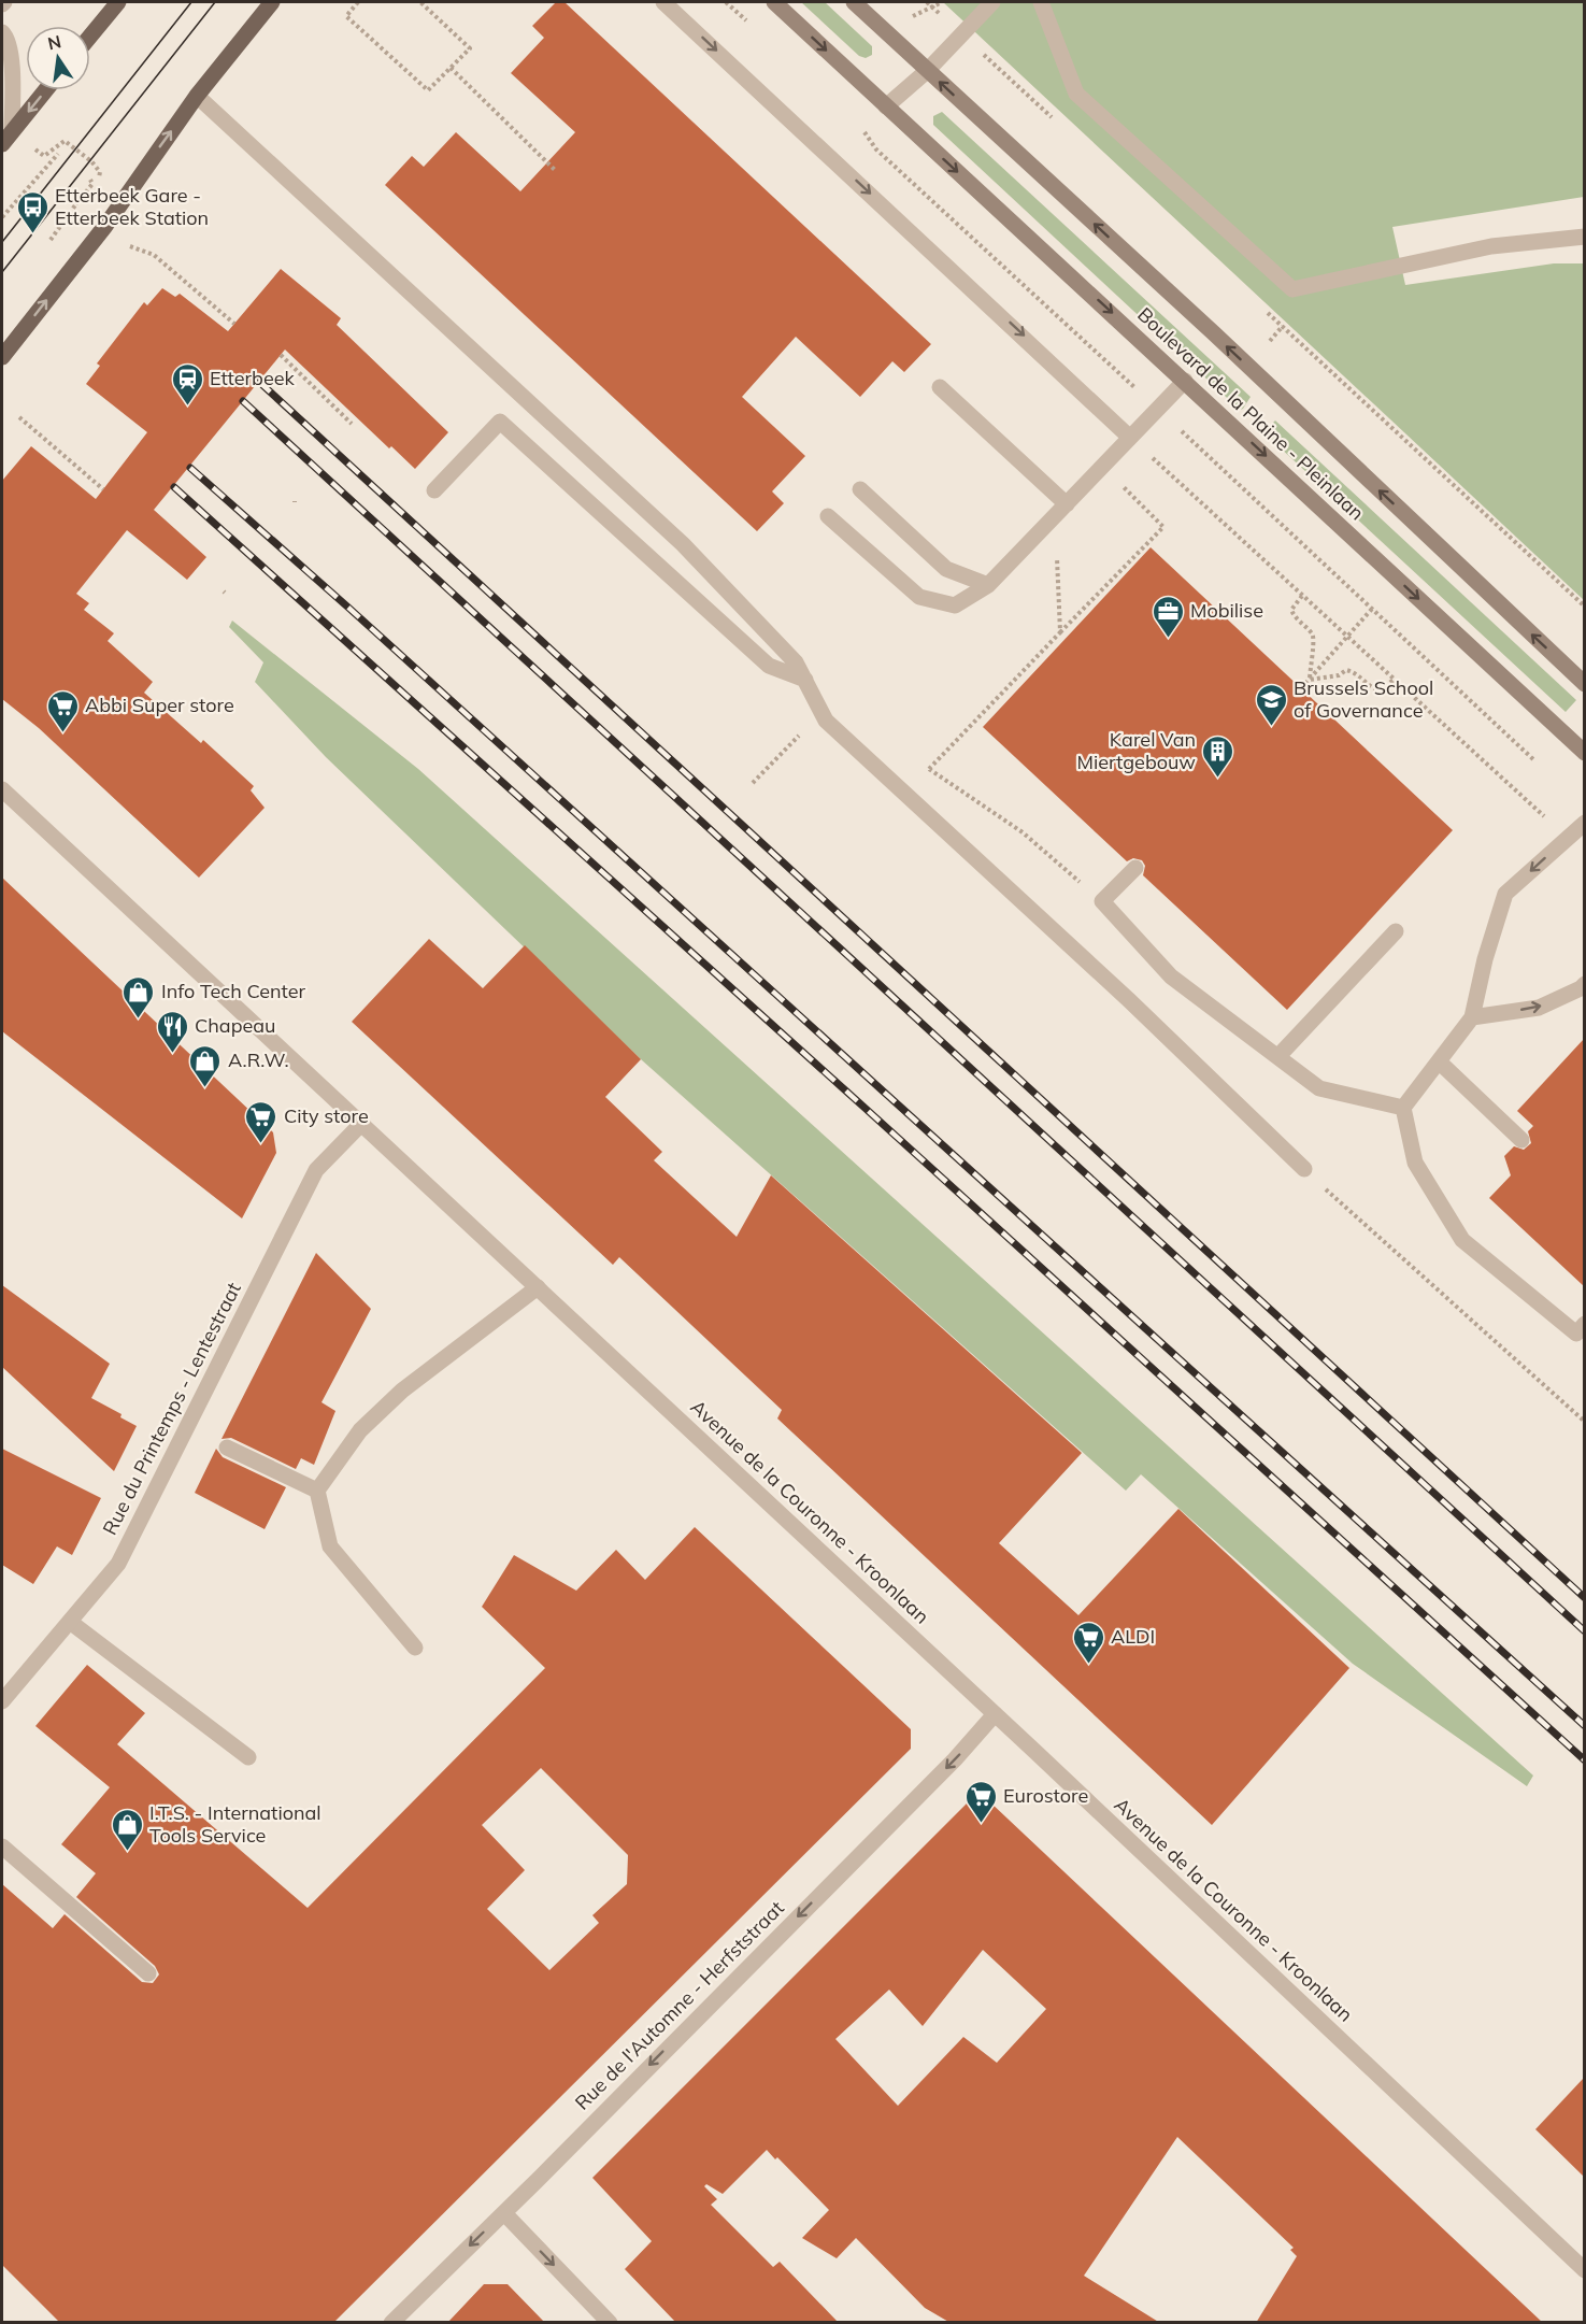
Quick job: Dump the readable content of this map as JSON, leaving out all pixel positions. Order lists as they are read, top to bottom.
{
  "streets": {
    "main road": ["Boulevard de la Plaine - Pleinlaan"],
    "street": ["Rue du Printemps - Lentestraat", "Avenue de la Couronne - Kroonlaan", "Rue de l'Automne - Herfststraat"]
  },
  "crossings": [
    ["Rue du Printemps - Lentestraat", "Avenue de la Couronne - Kroonlaan"],
    ["Avenue de la Couronne - Kroonlaan", "Rue de l'Automne - Herfststraat"]
  ],
  "one_way": ["Rue de l'Automne - Herfststraat"],
  "places": {
    "bus stop": ["Etterbeek Gare - Etterbeek Station"],
    "station": ["Etterbeek"],
    "office": ["Mobilise"],
    "school or university": ["Brussels School of Governance"],
    "supermarket": [
      "Abbi Super store",
      "City store",
      "ALDI",
      "Eurostore"
    ],
    "building": ["Karel Van Miertgebouw"],
    "shop": ["Info Tech Center", "A.R.W.", "I.T.S. - International Tools Service"],
    "restaurant": ["Chapeau"]
  },
  "north": "top"
}
